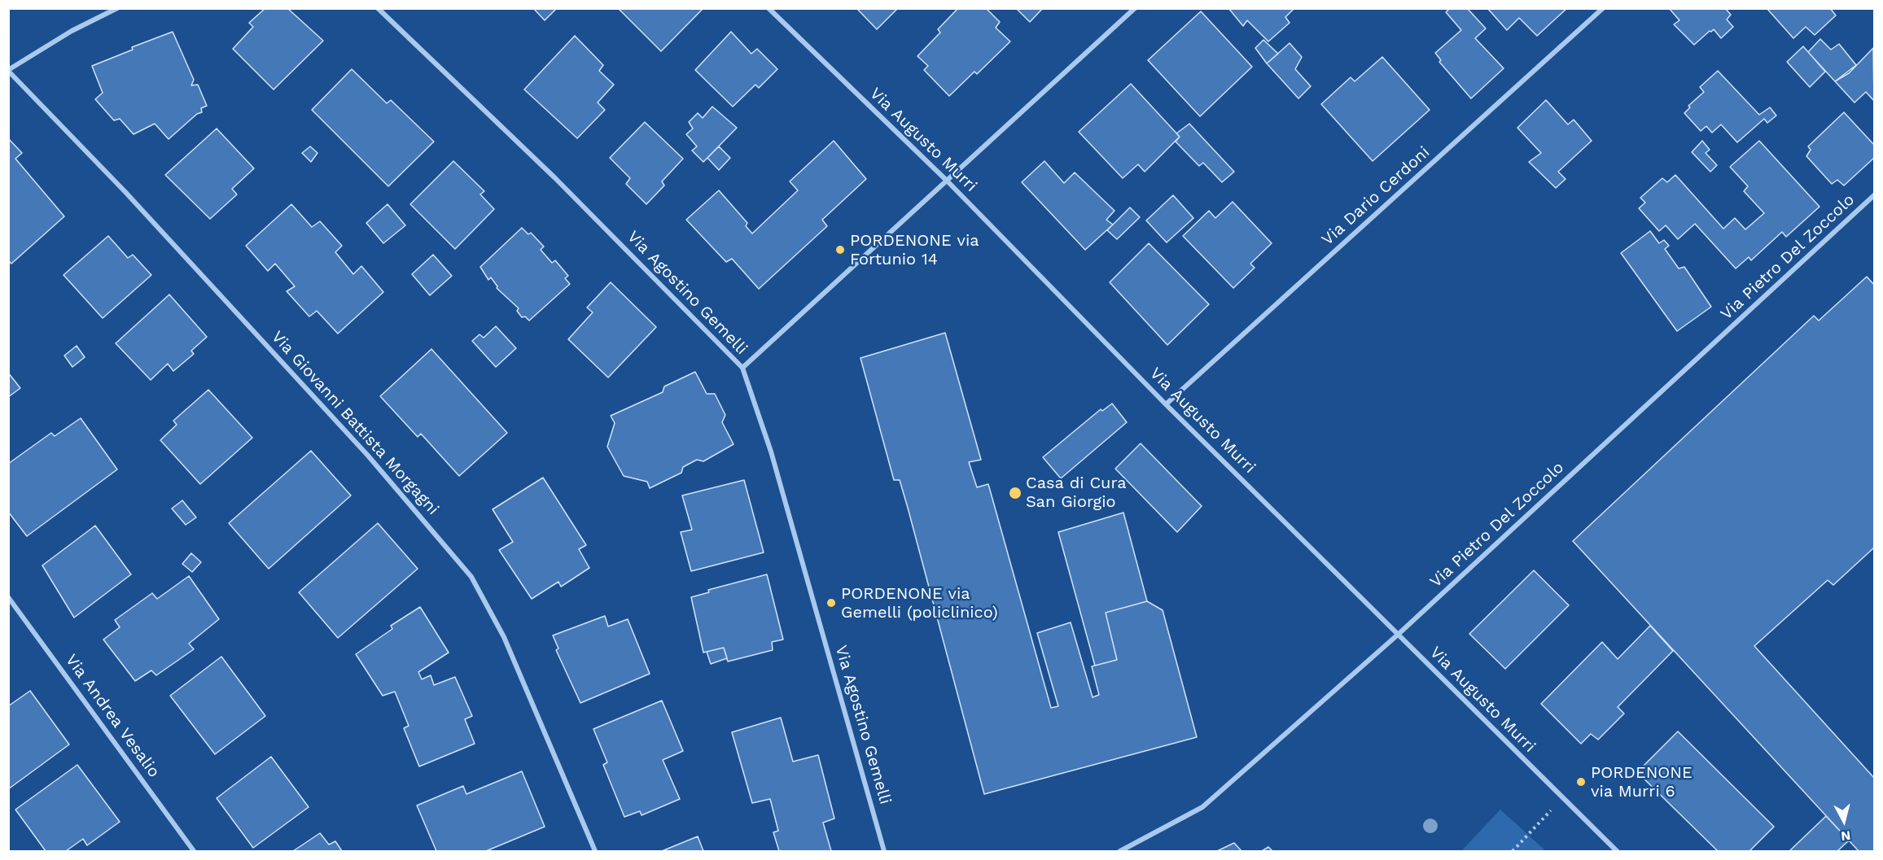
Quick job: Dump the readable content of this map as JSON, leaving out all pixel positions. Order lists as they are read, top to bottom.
{
  "streets": {
    "street": [
      "Via Augusto Murri",
      "Via Dario Cerdoni",
      "Via Pietro Del Zoccolo",
      "Via Agostino Gemelli",
      "Via Giovanni Battista Morgagni",
      "Via Andrea Vesalio"
    ]
  },
  "crossings": [
    ["Via Augusto Murri", "Via Dario Cerdoni"],
    ["Via Augusto Murri", "Via Pietro Del Zoccolo"]
  ],
  "places": [
    "PORDENONE via Fortunio 14",
    "Casa di Cura San Giorgio",
    "PORDENONE via Gemelli (policlinico)",
    "PORDENONE via Murri 6"
  ],
  "north": "bottom"
}
